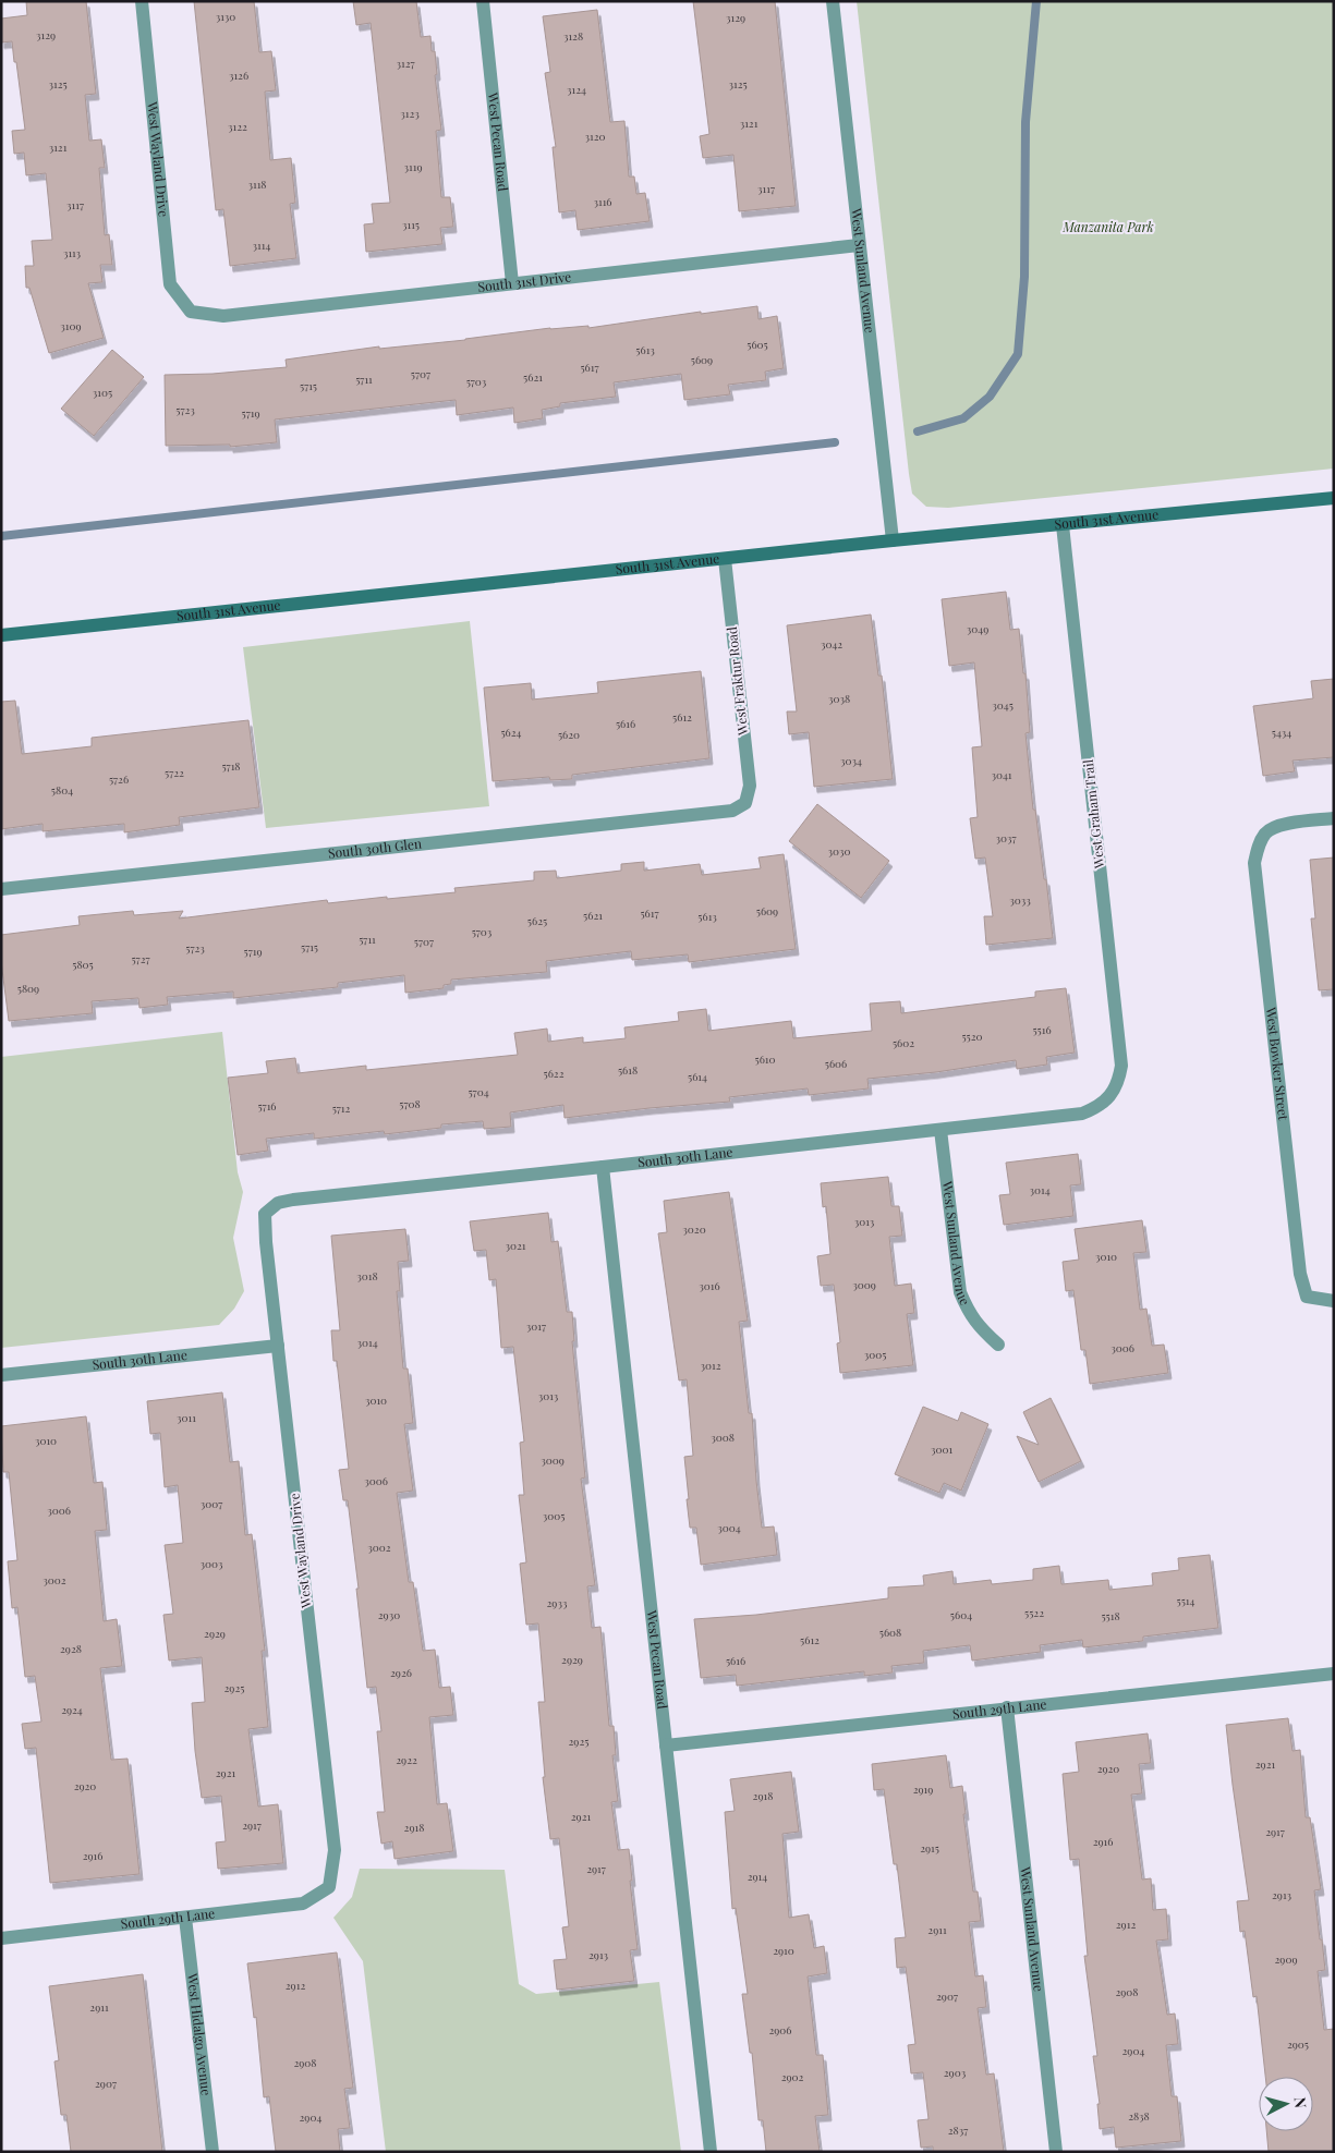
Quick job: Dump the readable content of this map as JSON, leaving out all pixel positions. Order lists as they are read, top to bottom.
{
  "streets": {
    "street": [
      "West Pecan Road",
      "West Wayland Drive",
      "West Sunland Avenue",
      "South 31st Drive",
      "South 31st Avenue",
      "West Fraktur Road",
      "West Graham Trail",
      "South 30th Glen",
      "West Bowker Street",
      "South 30th Lane",
      "South 29th Lane",
      "West Hidalgo Avenue"
    ]
  },
  "crossings": [
    ["West Pecan Road", "South 31st Drive"],
    ["West Pecan Road", "South 30th Lane"],
    ["West Pecan Road", "South 29th Lane"],
    ["West Wayland Drive", "South 31st Drive"],
    ["West Wayland Drive", "South 30th Lane"],
    ["West Wayland Drive", "South 29th Lane"],
    ["West Sunland Avenue", "South 31st Drive"],
    ["West Sunland Avenue", "South 31st Avenue"],
    ["West Sunland Avenue", "South 30th Lane"],
    ["West Sunland Avenue", "South 29th Lane"],
    ["South 31st Avenue", "West Fraktur Road"],
    ["South 31st Avenue", "West Graham Trail"],
    ["West Fraktur Road", "South 30th Glen"],
    ["West Graham Trail", "South 30th Lane"],
    ["South 29th Lane", "West Hidalgo Avenue"]
  ],
  "parks": ["Manzanita Park"],
  "house_numbers": [
    "3130",
    "3129",
    "3129",
    "3128",
    "3127",
    "3126",
    "3125",
    "3125",
    "3124",
    "3123",
    "3121",
    "3122",
    "3120",
    "3121",
    "3119",
    "3118",
    "3117",
    "3116",
    "3117",
    "3115",
    "3114",
    "3113",
    "3109",
    "5605",
    "5613",
    "5609",
    "5617",
    "5707",
    "5621",
    "5711",
    "5703",
    "5715",
    "3105",
    "5723",
    "5719",
    "3049",
    "3042",
    "3038",
    "3045",
    "5612",
    "5616",
    "5624",
    "5434",
    "5620",
    "3034",
    "5718",
    "5722",
    "3041",
    "5726",
    "5804",
    "3037",
    "3030",
    "3033",
    "5609",
    "5617",
    "5621",
    "5613",
    "5625",
    "5703",
    "5711",
    "5707",
    "5715",
    "5723",
    "5719",
    "5727",
    "5805",
    "5809",
    "5516",
    "5520",
    "5602",
    "5610",
    "5606",
    "5618",
    "5622",
    "5614",
    "5704",
    "5708",
    "5716",
    "5712",
    "3014",
    "3013",
    "3020",
    "3021",
    "3010",
    "3018",
    "3009",
    "3016",
    "3017",
    "3014",
    "3006",
    "3005",
    "3012",
    "3013",
    "3010",
    "3011",
    "3008",
    "3010",
    "3001",
    "3009",
    "3006",
    "3007",
    "3006",
    "3005",
    "3004",
    "3002",
    "3003",
    "3002",
    "5514",
    "2933",
    "5522",
    "2930",
    "5604",
    "5518",
    "5608",
    "2929",
    "5612",
    "2928",
    "2929",
    "5616",
    "2926",
    "2925",
    "2924",
    "2925",
    "2922",
    "2921",
    "2920",
    "2921",
    "2920",
    "2919",
    "2918",
    "2921",
    "2917",
    "2918",
    "2917",
    "2916",
    "2915",
    "2916",
    "2917",
    "2914",
    "2913",
    "2912",
    "2911",
    "2910",
    "2913",
    "2909",
    "2912",
    "2908",
    "2907",
    "2911",
    "2906",
    "2905",
    "2904",
    "2908",
    "2903",
    "2902",
    "2907",
    "2838",
    "2904",
    "2837"
  ],
  "north": "right"
}
